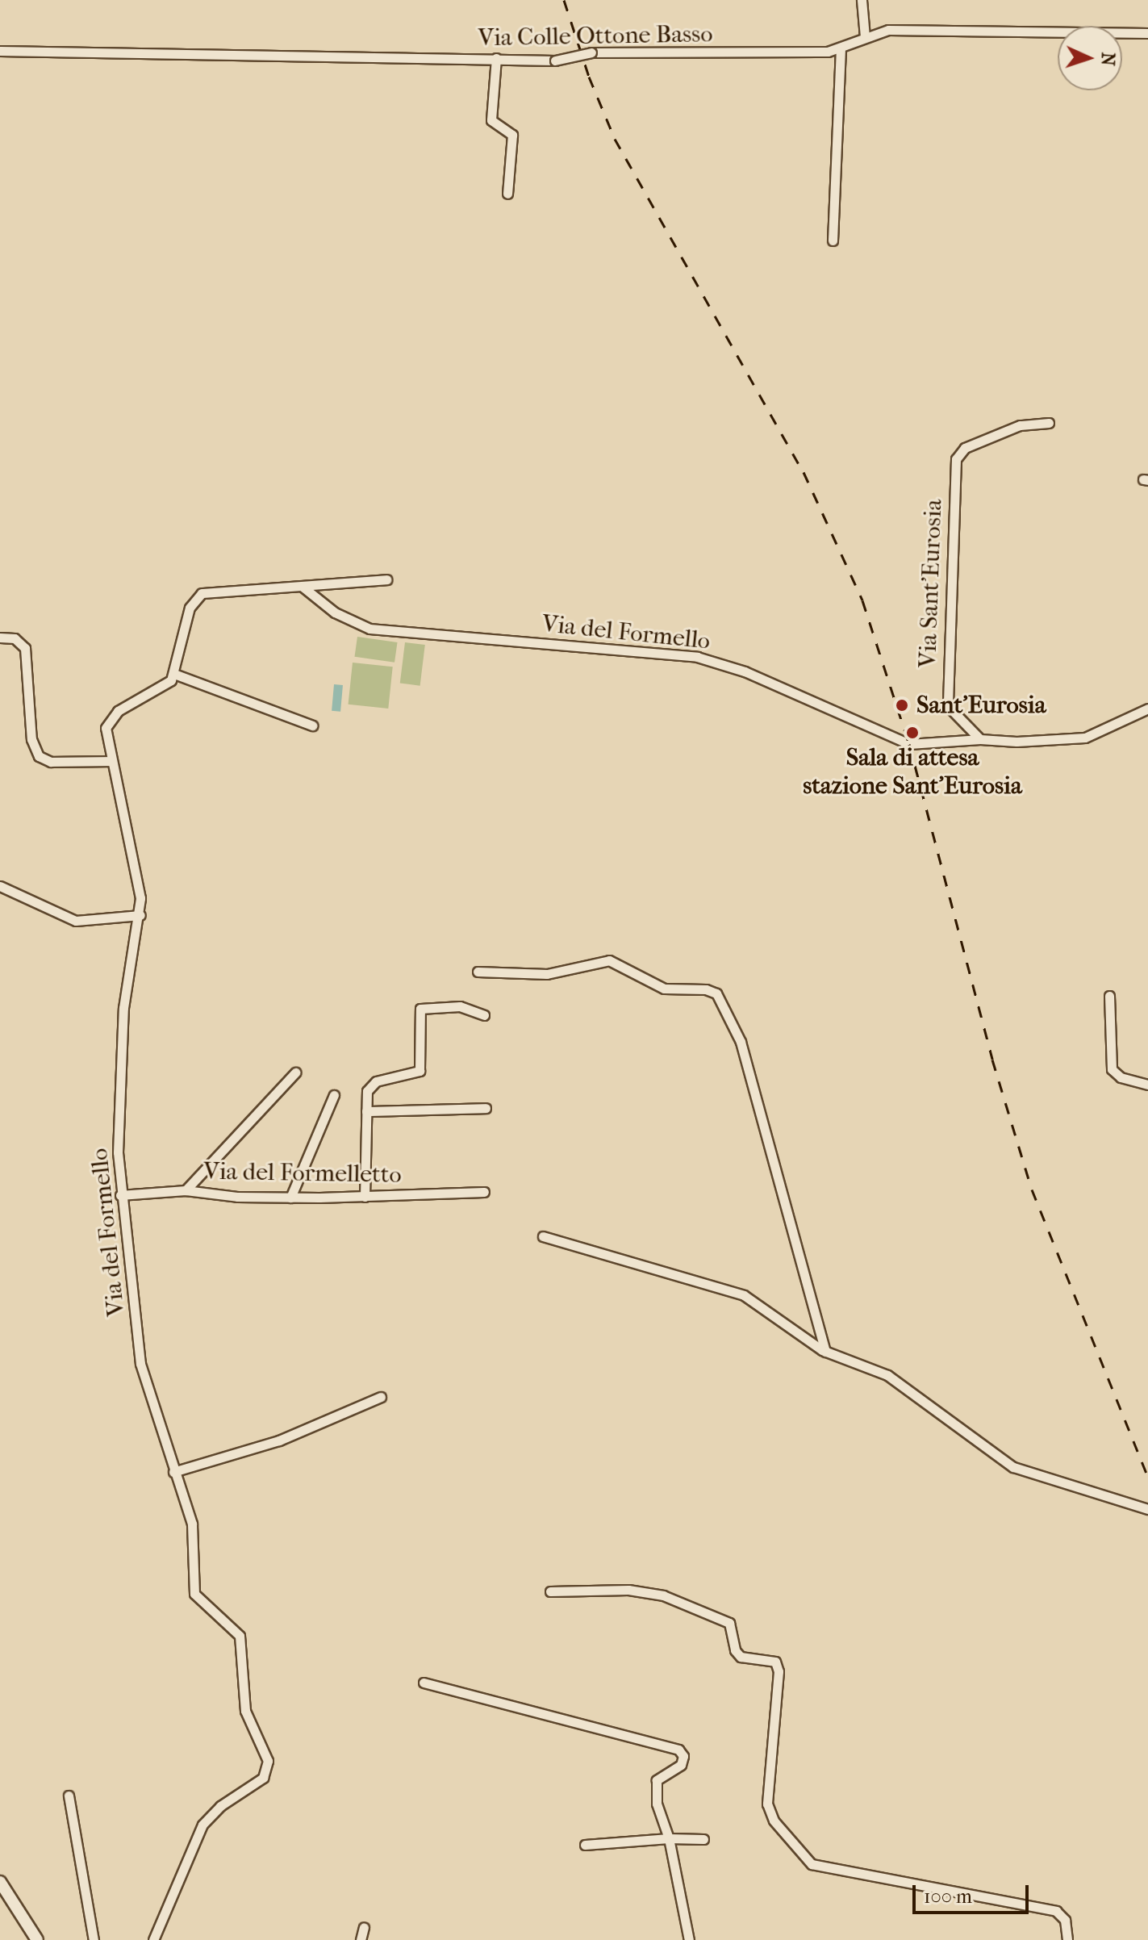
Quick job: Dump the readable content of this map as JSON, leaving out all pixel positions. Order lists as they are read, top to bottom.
{
  "streets": {
    "street": [
      "Via Colle Ottone Basso",
      "Via Sant'Eurosia",
      "Via del Formello",
      "Via del Formelletto"
    ]
  },
  "crossings": [
    ["Via Sant'Eurosia", "Via del Formello"],
    ["Via del Formello", "Via del Formelletto"]
  ],
  "places": ["Sant'Eurosia", "Sala di attesa stazione Sant'Eurosia"],
  "scale_bar": "100 m",
  "north": "right"
}
